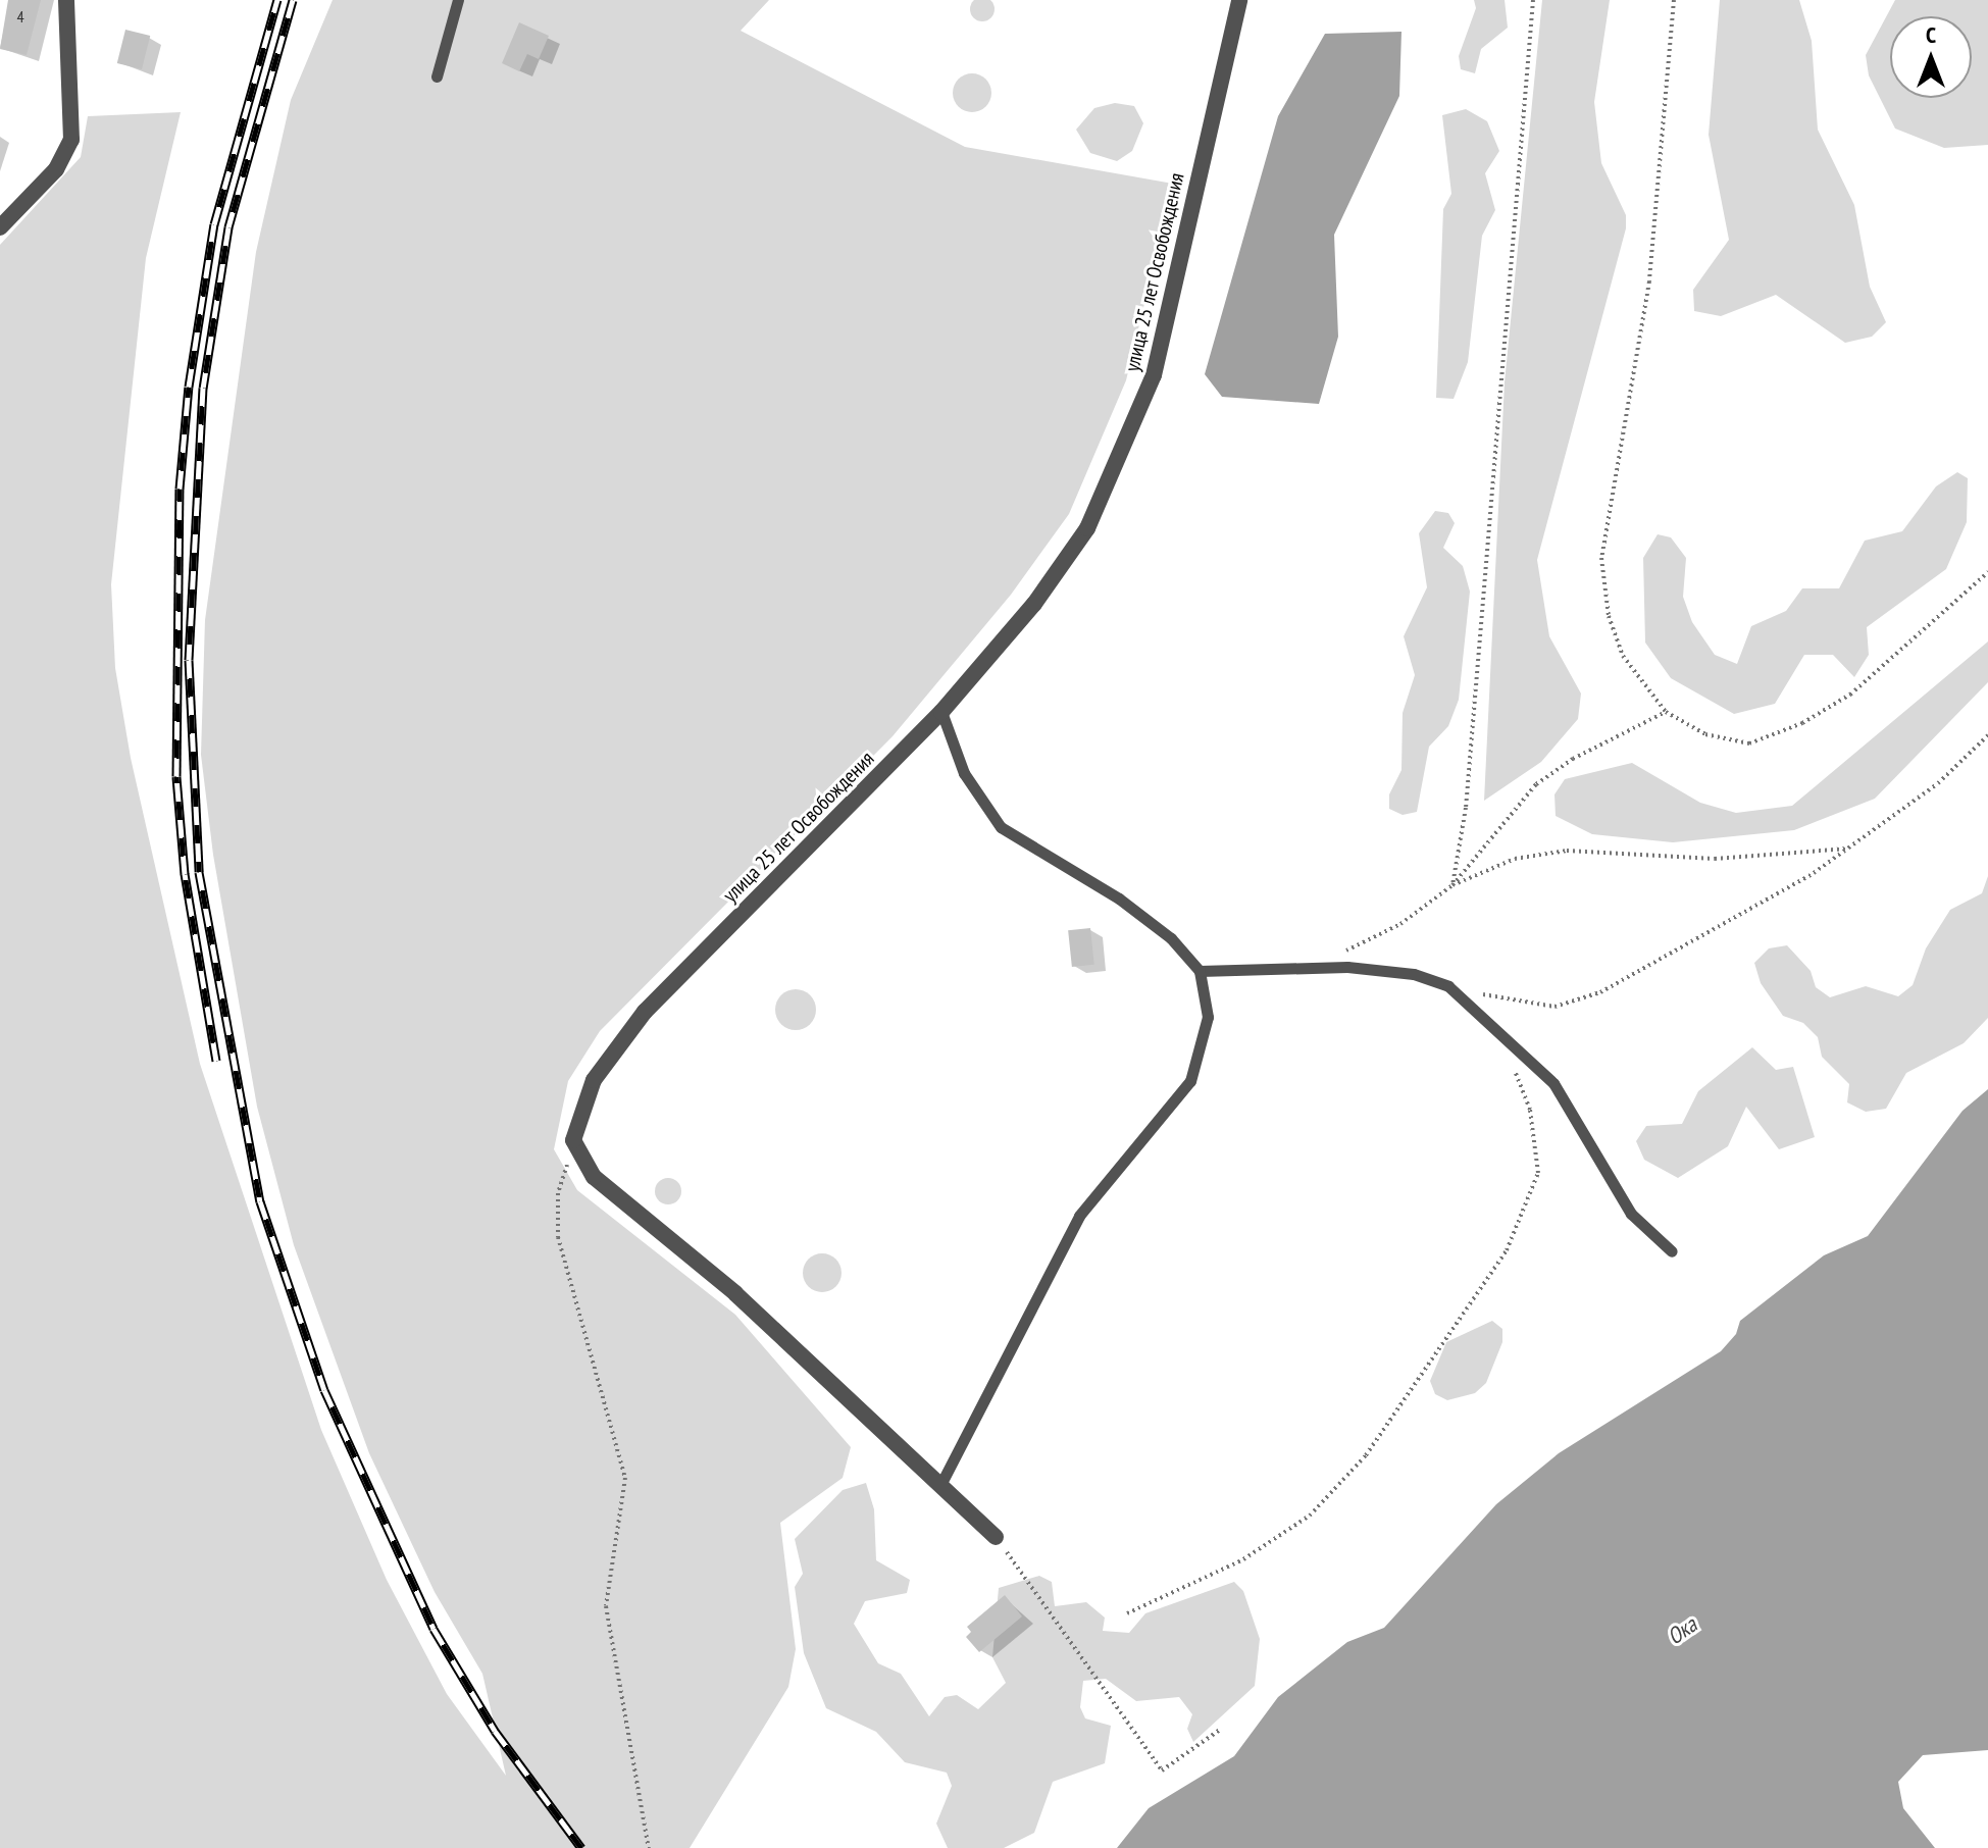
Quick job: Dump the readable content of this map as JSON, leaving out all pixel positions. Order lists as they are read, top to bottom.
{
  "streets": {
    "street": ["улица 25 лет Освобождения"]
  },
  "water": ["Ока"],
  "house_numbers": ["4"],
  "north": "top"
}
